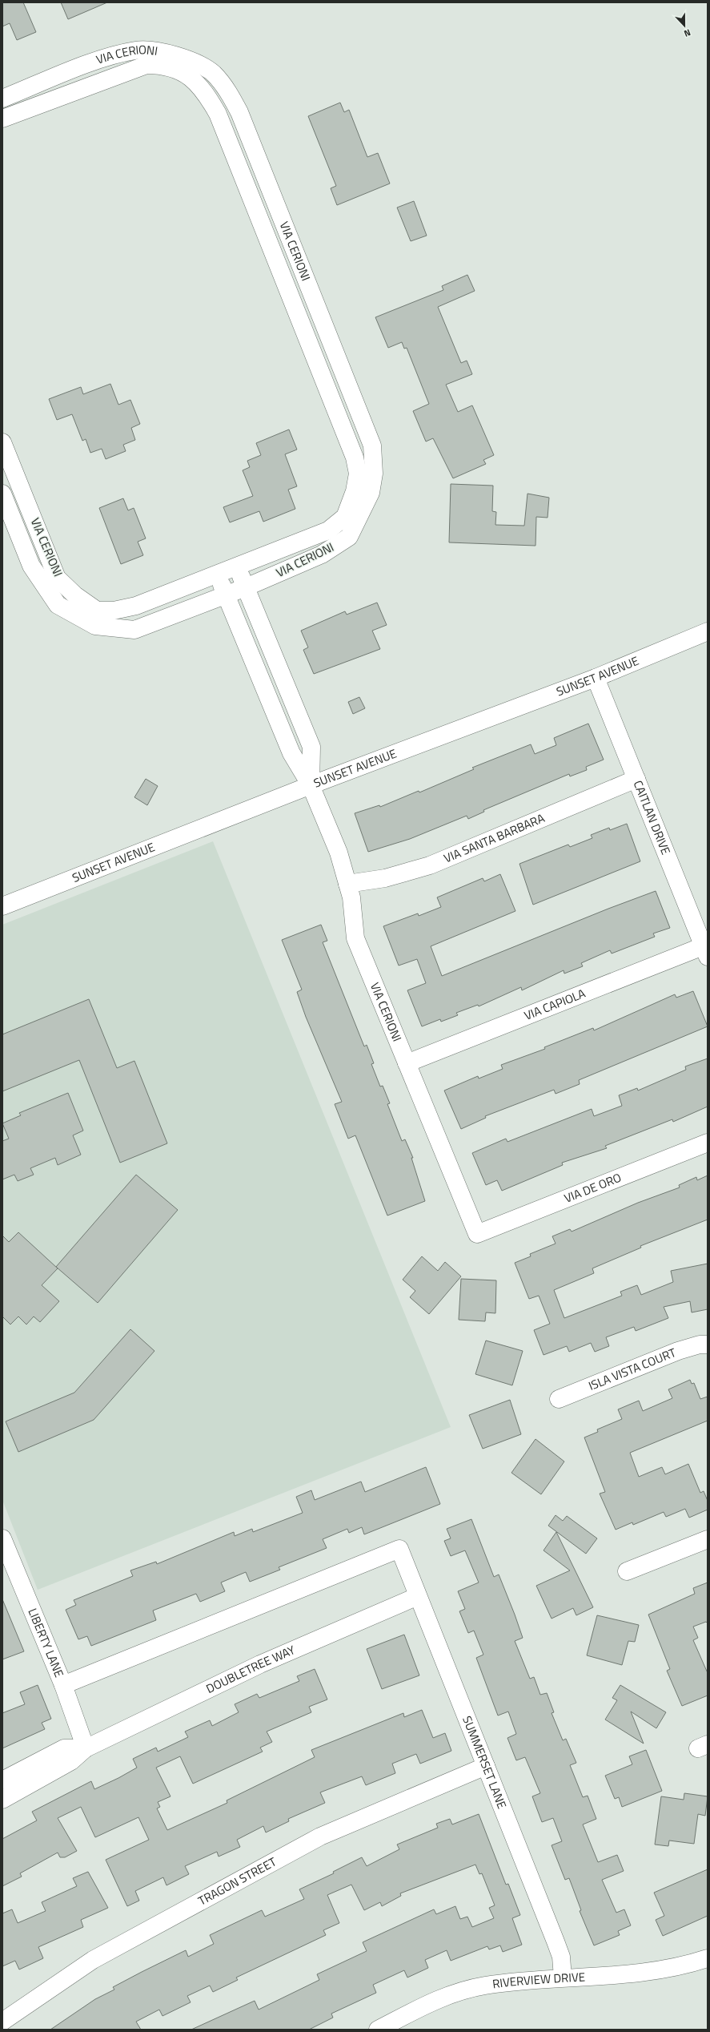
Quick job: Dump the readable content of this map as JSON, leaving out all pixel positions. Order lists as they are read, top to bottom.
{
  "streets": {
    "street": [
      "VIA CERIONI",
      "SUNSET AVENUE",
      "CAITLAN DRIVE",
      "VIA SANTA BARBARA",
      "VIA CAPIOLA",
      "VIA DE ORO",
      "ISLA VISTA COURT",
      "LIBERTY LANE",
      "DOUBLETREE WAY",
      "SUMMERSET LANE",
      "TRAGON STREET",
      "RIVERVIEW DRIVE"
    ]
  },
  "crossings": [
    ["VIA CERIONI", "SUNSET AVENUE"],
    ["VIA CERIONI", "VIA SANTA BARBARA"],
    ["VIA CERIONI", "VIA CAPIOLA"],
    ["VIA CERIONI", "VIA DE ORO"],
    ["SUNSET AVENUE", "CAITLAN DRIVE"],
    ["CAITLAN DRIVE", "VIA SANTA BARBARA"],
    ["CAITLAN DRIVE", "VIA CAPIOLA"],
    ["LIBERTY LANE", "DOUBLETREE WAY"],
    ["LIBERTY LANE", "SUMMERSET LANE"],
    ["DOUBLETREE WAY", "SUMMERSET LANE"],
    ["SUMMERSET LANE", "TRAGON STREET"],
    ["SUMMERSET LANE", "RIVERVIEW DRIVE"]
  ],
  "north": "bottom"
}
